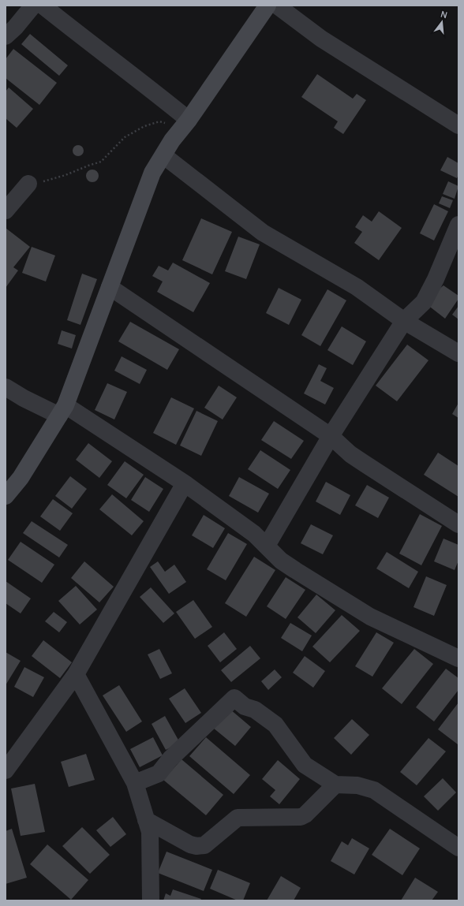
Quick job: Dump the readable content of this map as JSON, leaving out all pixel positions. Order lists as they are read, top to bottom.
{
  "north": "top"
}
